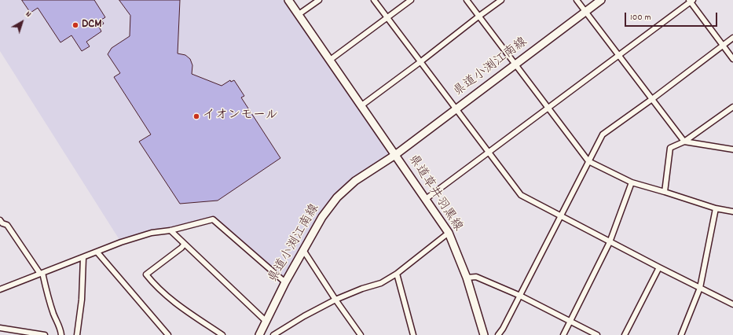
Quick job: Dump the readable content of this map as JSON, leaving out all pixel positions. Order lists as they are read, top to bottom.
{
  "streets": {
    "main road": ["県道小渕江南線", "県道草井羽黒線"]
  },
  "crossings": [
    ["県道小渕江南線", "県道草井羽黒線"]
  ],
  "places": ["DCM", "イオンモール"],
  "scale_bar": "100 m",
  "north": "top right"
}
